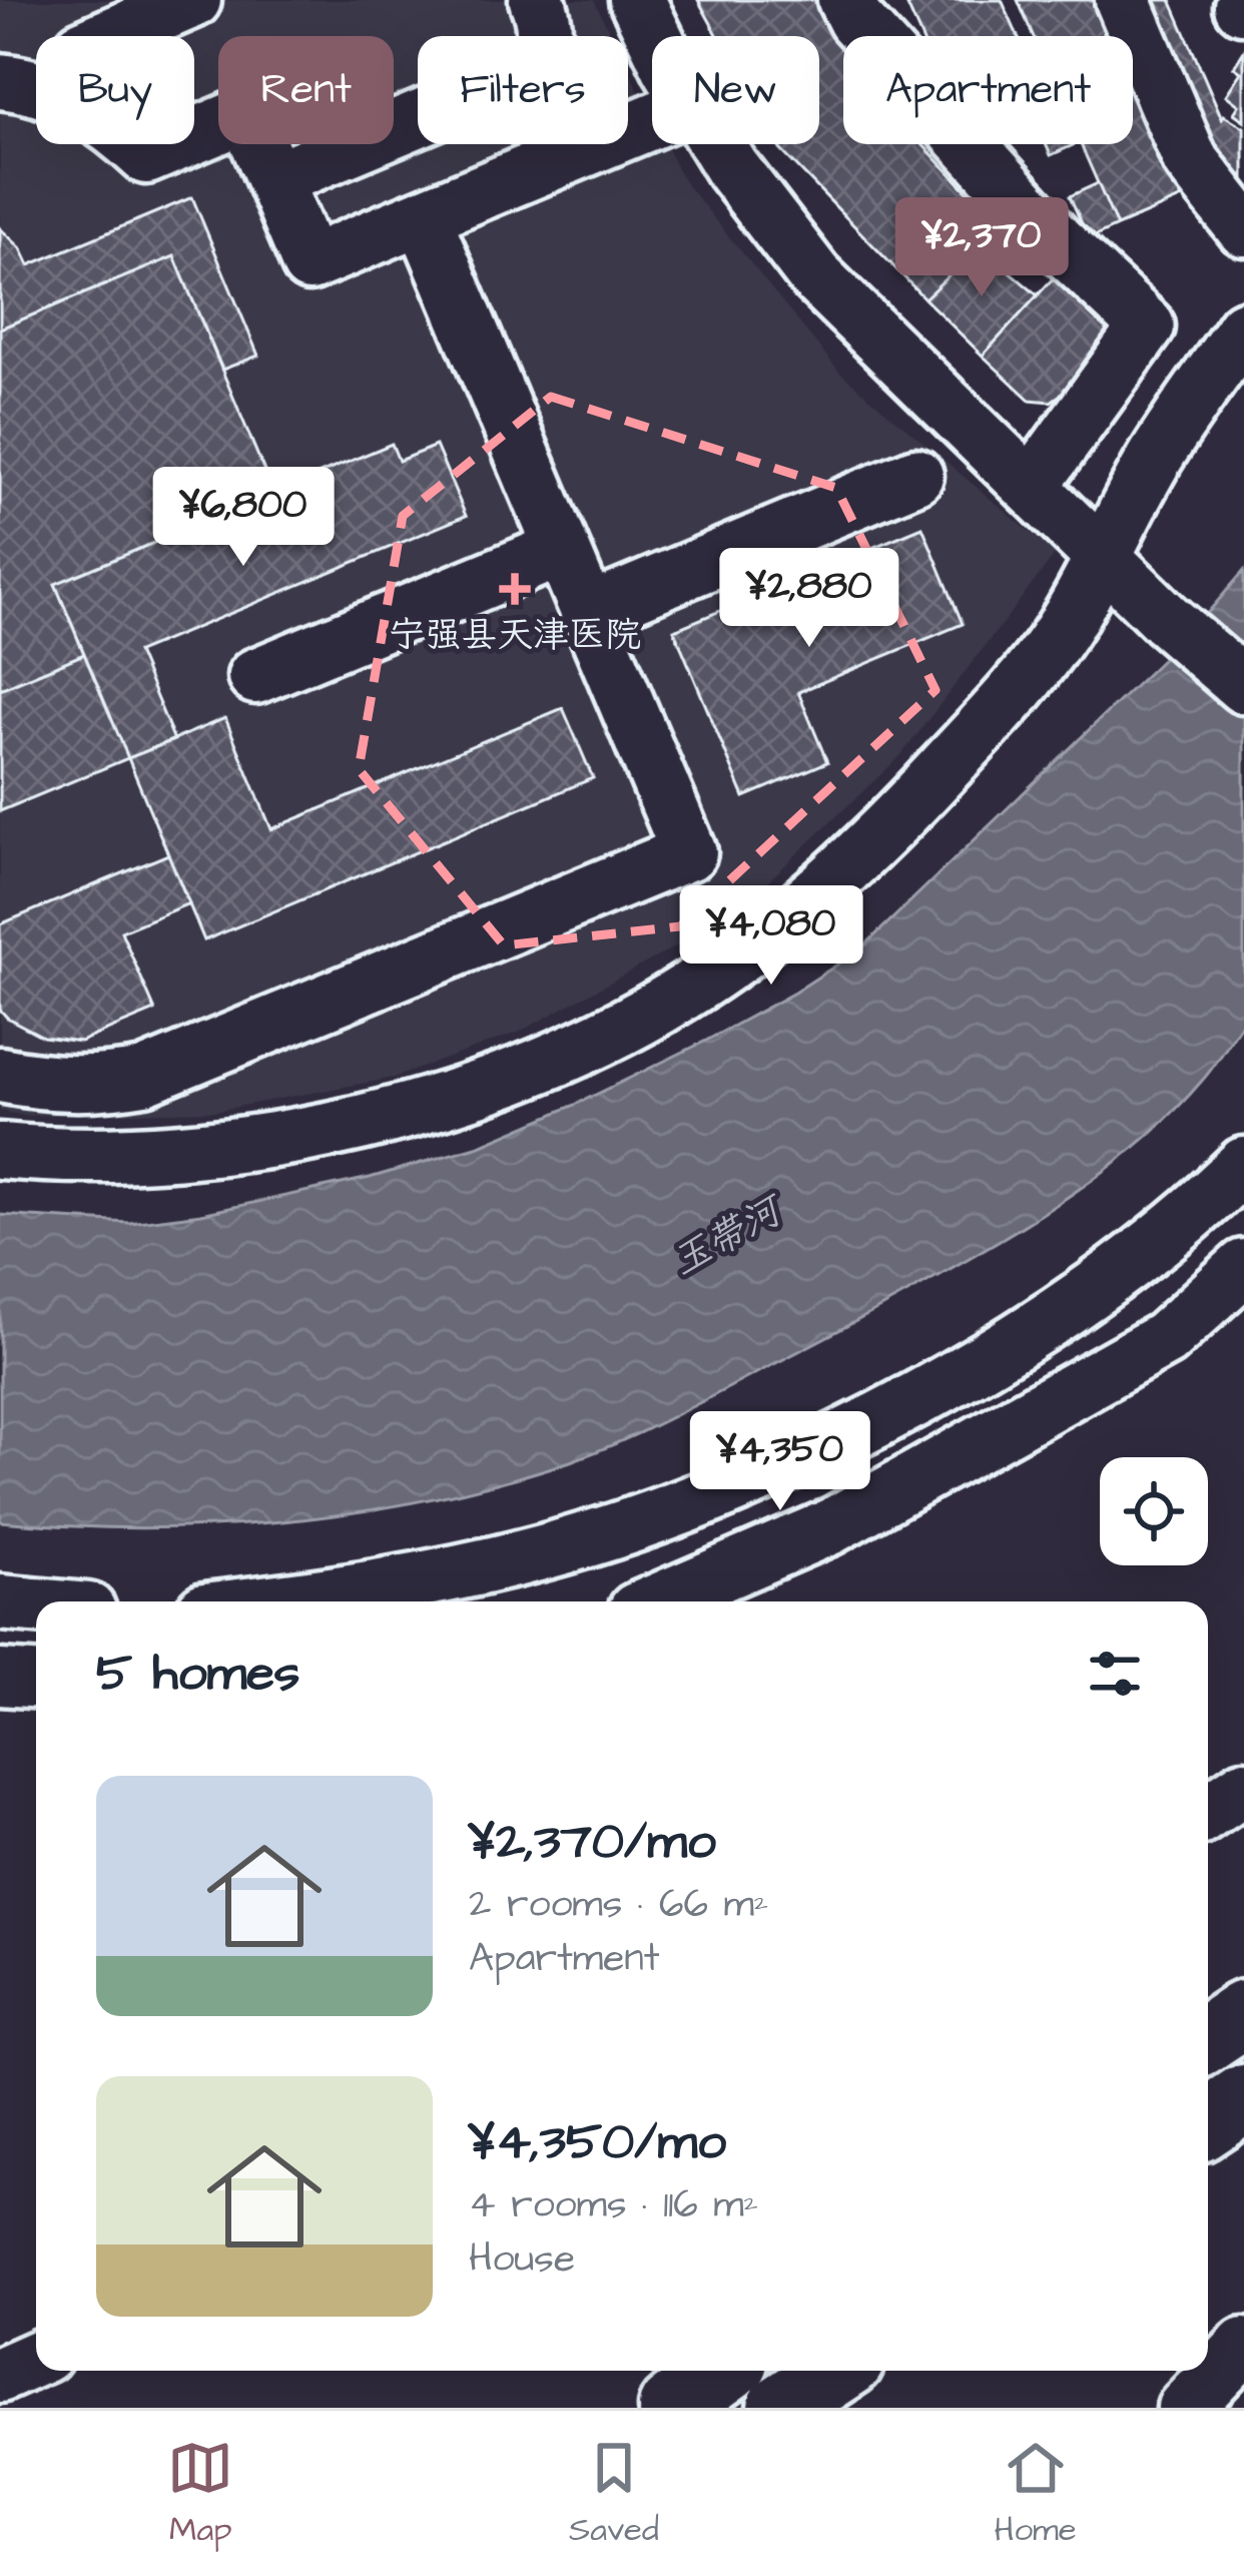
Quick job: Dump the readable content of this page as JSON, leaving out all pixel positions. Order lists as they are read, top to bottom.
{
  "water": ["玉带河"],
  "places": {
    "health": ["宁强县天津医院"]
  },
  "page": {
    "chip": [
      "Buy",
      "Rent",
      "Filters",
      "New",
      "Apartment"
    ],
    "price": [
      "¥2,370",
      "¥6,800",
      "¥2,880",
      "¥4,080",
      "¥4,350"
    ],
    "heading": "5 homes",
    "list": [
      {
        "name": "¥2,370/mo",
        "note": "2 rooms · 66 m² · Apartment"
      },
      {
        "name": "¥4,350/mo",
        "note": "4 rooms · 116 m² · House"
      }
    ],
    "tabs": ["Map", "Saved", "Home"]
  }
}
